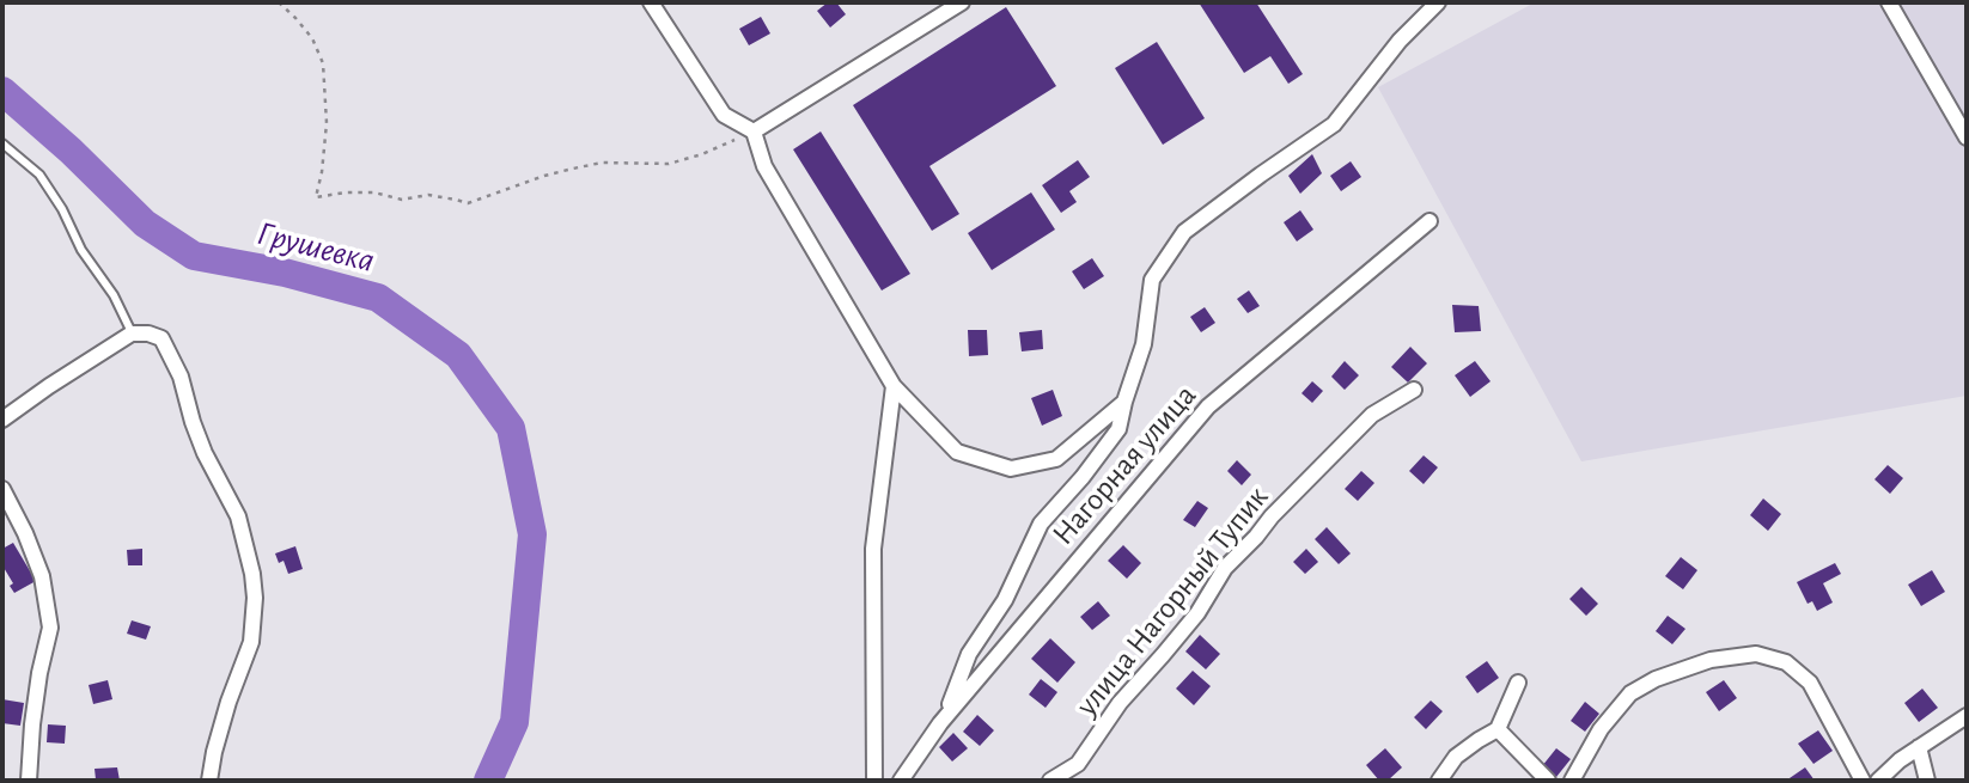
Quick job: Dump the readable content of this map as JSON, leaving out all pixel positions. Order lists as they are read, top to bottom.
{
  "streets": {
    "street": ["Нагорная улица", "улица Нагорный Тупик"]
  },
  "water": ["Грушевка"]
}
